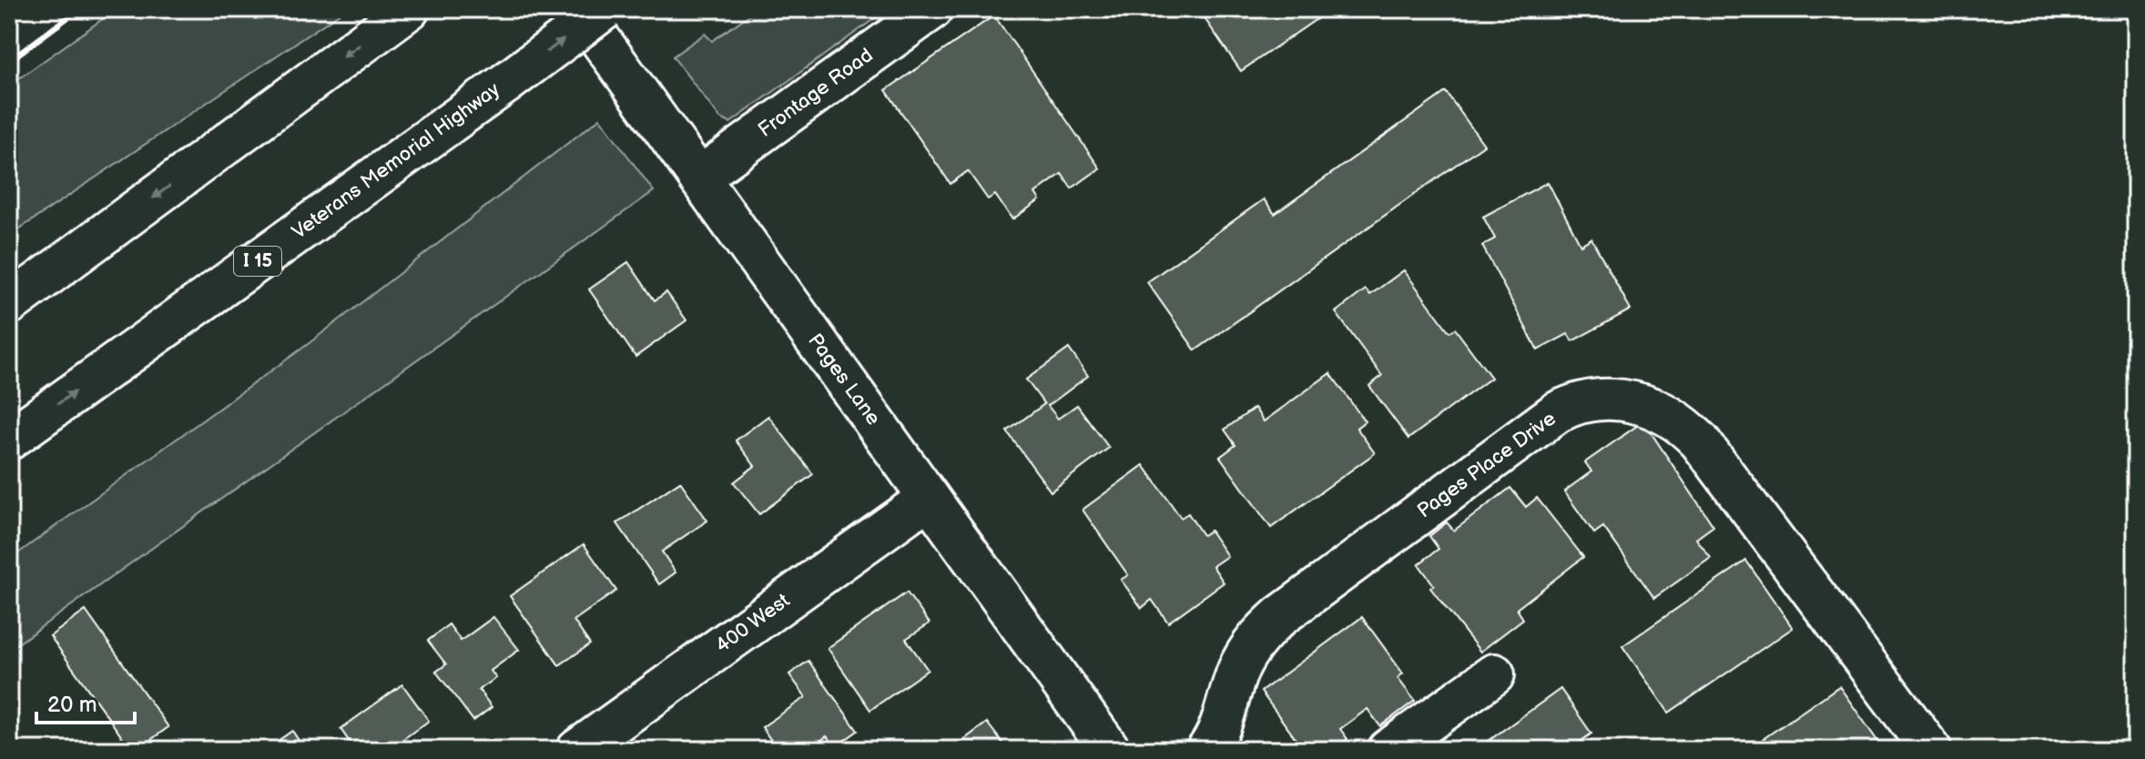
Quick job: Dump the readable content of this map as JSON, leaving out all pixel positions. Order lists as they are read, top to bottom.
{
  "streets": {
    "main road": [
      "Frontage Road",
      "Veterans Memorial Highway",
      "I 15",
      "Pages Lane",
      "Pages Place Drive",
      "400 West"
    ]
  },
  "crossings": [
    ["Frontage Road", "Pages Lane"],
    ["Pages Lane", "400 West"]
  ],
  "scale_bar": "20 m"
}
